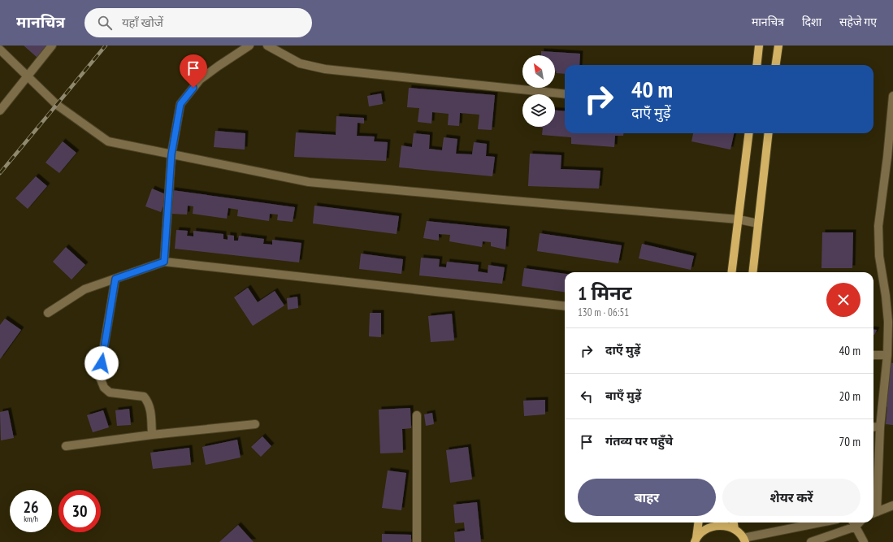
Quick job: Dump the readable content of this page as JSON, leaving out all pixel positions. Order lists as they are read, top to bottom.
{
  "north": "top left",
  "page": {
    "header": "मानचित्र",
    "search": "यहाँ खोजें",
    "nav": ["मानचित्र", "दिशा", "सहेजे गए"],
    "turn": ["40 m", "दाएँ मुड़ें"],
    "heading": ["1 मिनट", "130 m · 06:51"],
    "list": [
      {
        "name": "दाएँ मुड़ें",
        "value": "40 m"
      },
      {
        "name": "बाएँ मुड़ें",
        "value": "20 m"
      },
      {
        "name": "गंतव्य पर पहुँचे",
        "value": "70 m"
      }
    ],
    "buttons": ["बाहर", "शेयर करें"],
    "speed": "26 km/h",
    "limit": "30"
  }
}
